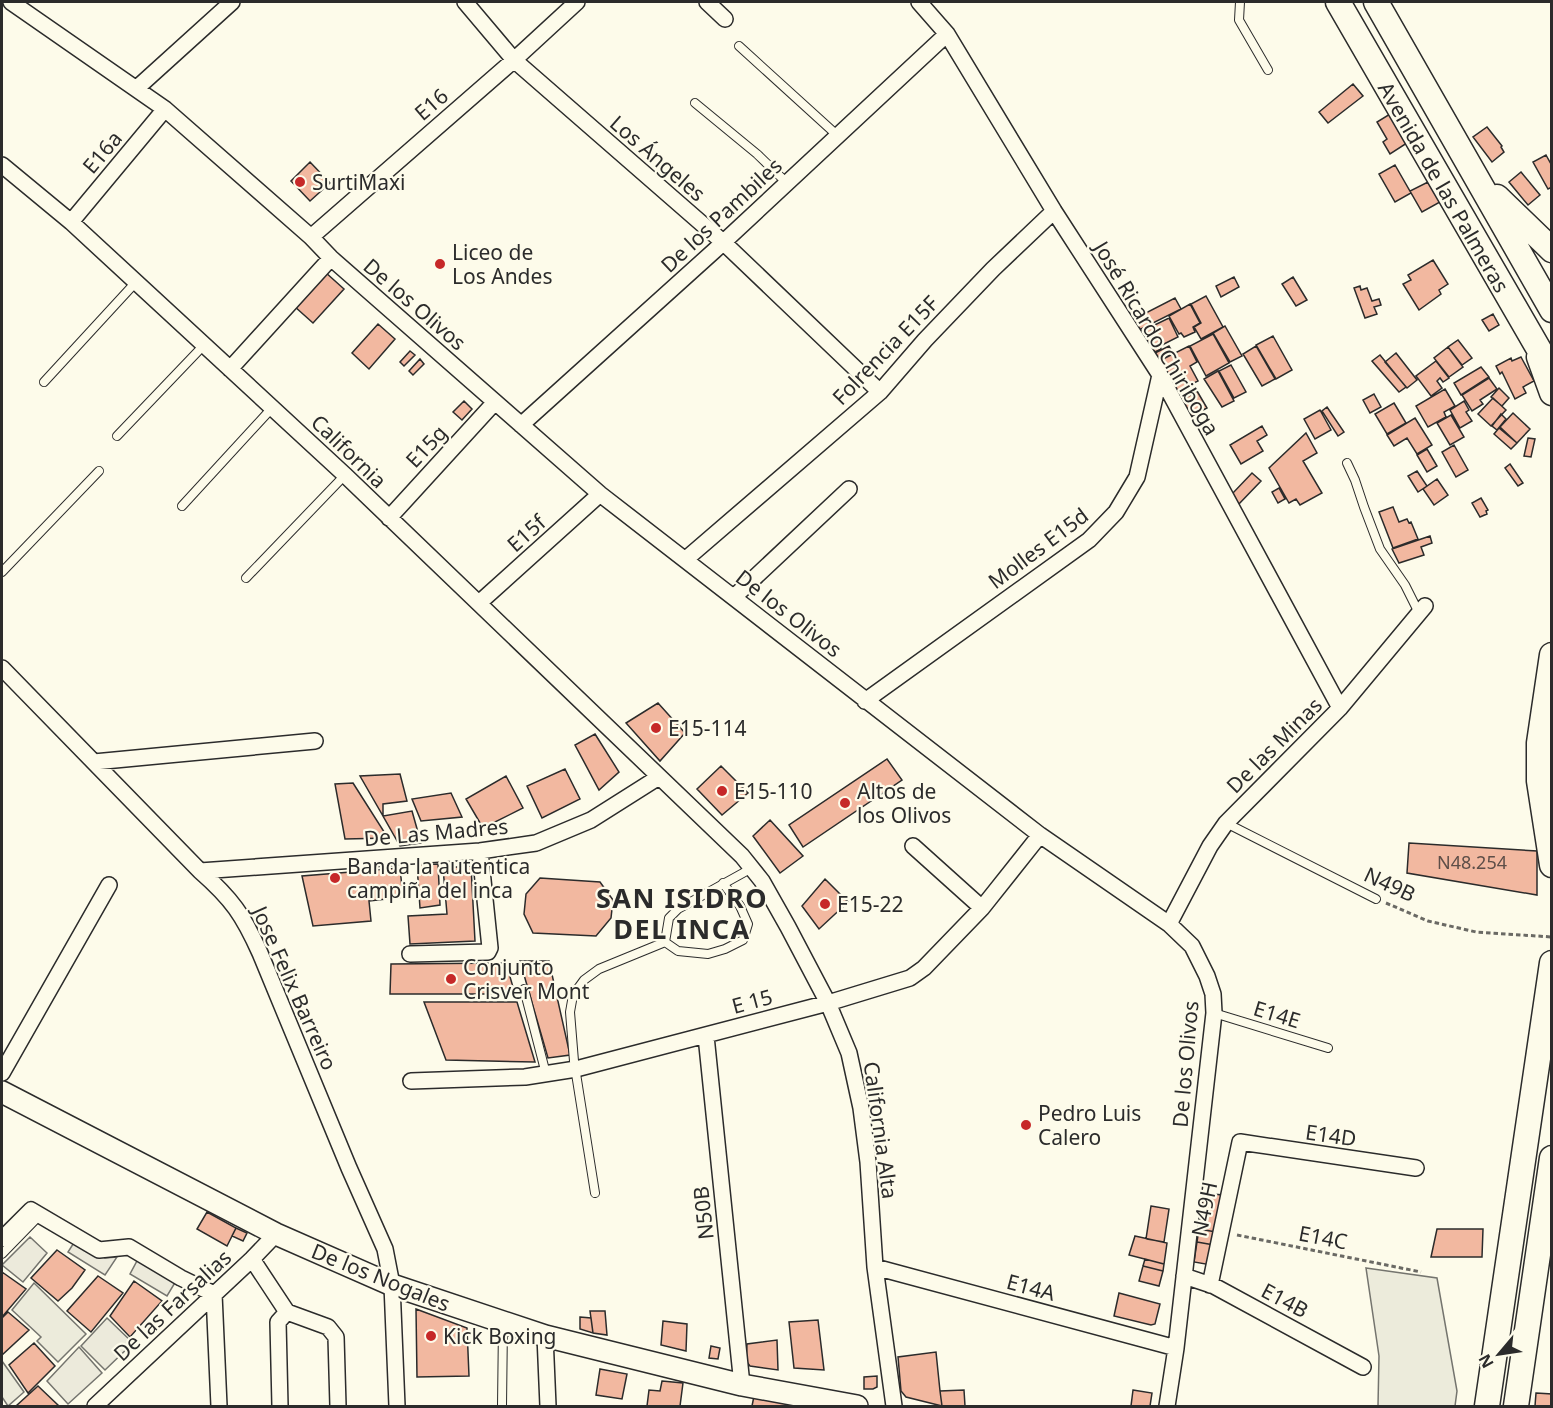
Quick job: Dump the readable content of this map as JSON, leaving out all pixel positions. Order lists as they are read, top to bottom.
{
  "streets": {
    "main road": ["Avenida de las Palmeras"],
    "street": [
      "E16",
      "E16a",
      "Los Ángeles",
      "De los Pambiles",
      "De los Olivos",
      "José Ricardo Chiriboga",
      "Folrencia E15F",
      "E15g",
      "California",
      "E15f",
      "Molles E15d",
      "De las Minas",
      "De Las Madres",
      "Jose Felix Barreiro",
      "E 15",
      "California Alta",
      "E14D",
      "N49H",
      "N50B",
      "De los Nogales",
      "E14A",
      "E14B",
      "De las Farsalias"
    ],
    "lane": ["N49B", "E14E"],
    "path": ["E14C"]
  },
  "crossings": [
    ["E16", "Los Ángeles"],
    ["E16", "De los Olivos"],
    ["E16a", "De los Olivos"],
    ["E16a", "California"],
    ["Los Ángeles", "De los Pambiles"],
    ["Los Ángeles", "Folrencia E15F"],
    ["De los Pambiles", "De los Olivos"],
    ["De los Pambiles", "José Ricardo Chiriboga"],
    ["De los Olivos", "Folrencia E15F"],
    ["De los Olivos", "E15g"],
    ["De los Olivos", "E15f"],
    ["De los Olivos", "Molles E15d"],
    ["De los Olivos", "De las Minas"],
    ["De los Olivos", "E 15"],
    ["De los Olivos", "E14E"],
    ["De los Olivos", "E14A"],
    ["De los Olivos", "E14B"],
    ["José Ricardo Chiriboga", "Folrencia E15F"],
    ["José Ricardo Chiriboga", "Molles E15d"],
    ["José Ricardo Chiriboga", "De las Minas"],
    ["E15g", "California"],
    ["California", "E15f"],
    ["California", "De Las Madres"],
    ["California", "California Alta"],
    ["De las Minas", "N49B"],
    ["De Las Madres", "Jose Felix Barreiro"],
    ["De Las Madres", "California Alta"],
    ["Jose Felix Barreiro", "De los Nogales"],
    ["E 15", "California Alta"],
    ["E 15", "N50B"],
    ["California Alta", "E14A"],
    ["E14D", "N49H"],
    ["N49H", "E14C"],
    ["N49H", "E14B"],
    ["N50B", "De los Nogales"],
    ["De los Nogales", "De las Farsalias"]
  ],
  "districts": ["SAN ISIDRO DEL INCA"],
  "places": [
    "SurtiMaxi",
    "Liceo de Los Andes",
    "E15-114",
    "E15-110",
    "Altos de los Olivos",
    "Banda la autentica campiña del inca",
    "E15-22",
    "Conjunto Crisver Mont",
    "Pedro Luis Calero",
    "Kick Boxing"
  ],
  "house_numbers": ["N48.254"],
  "north": "bottom left"
}
